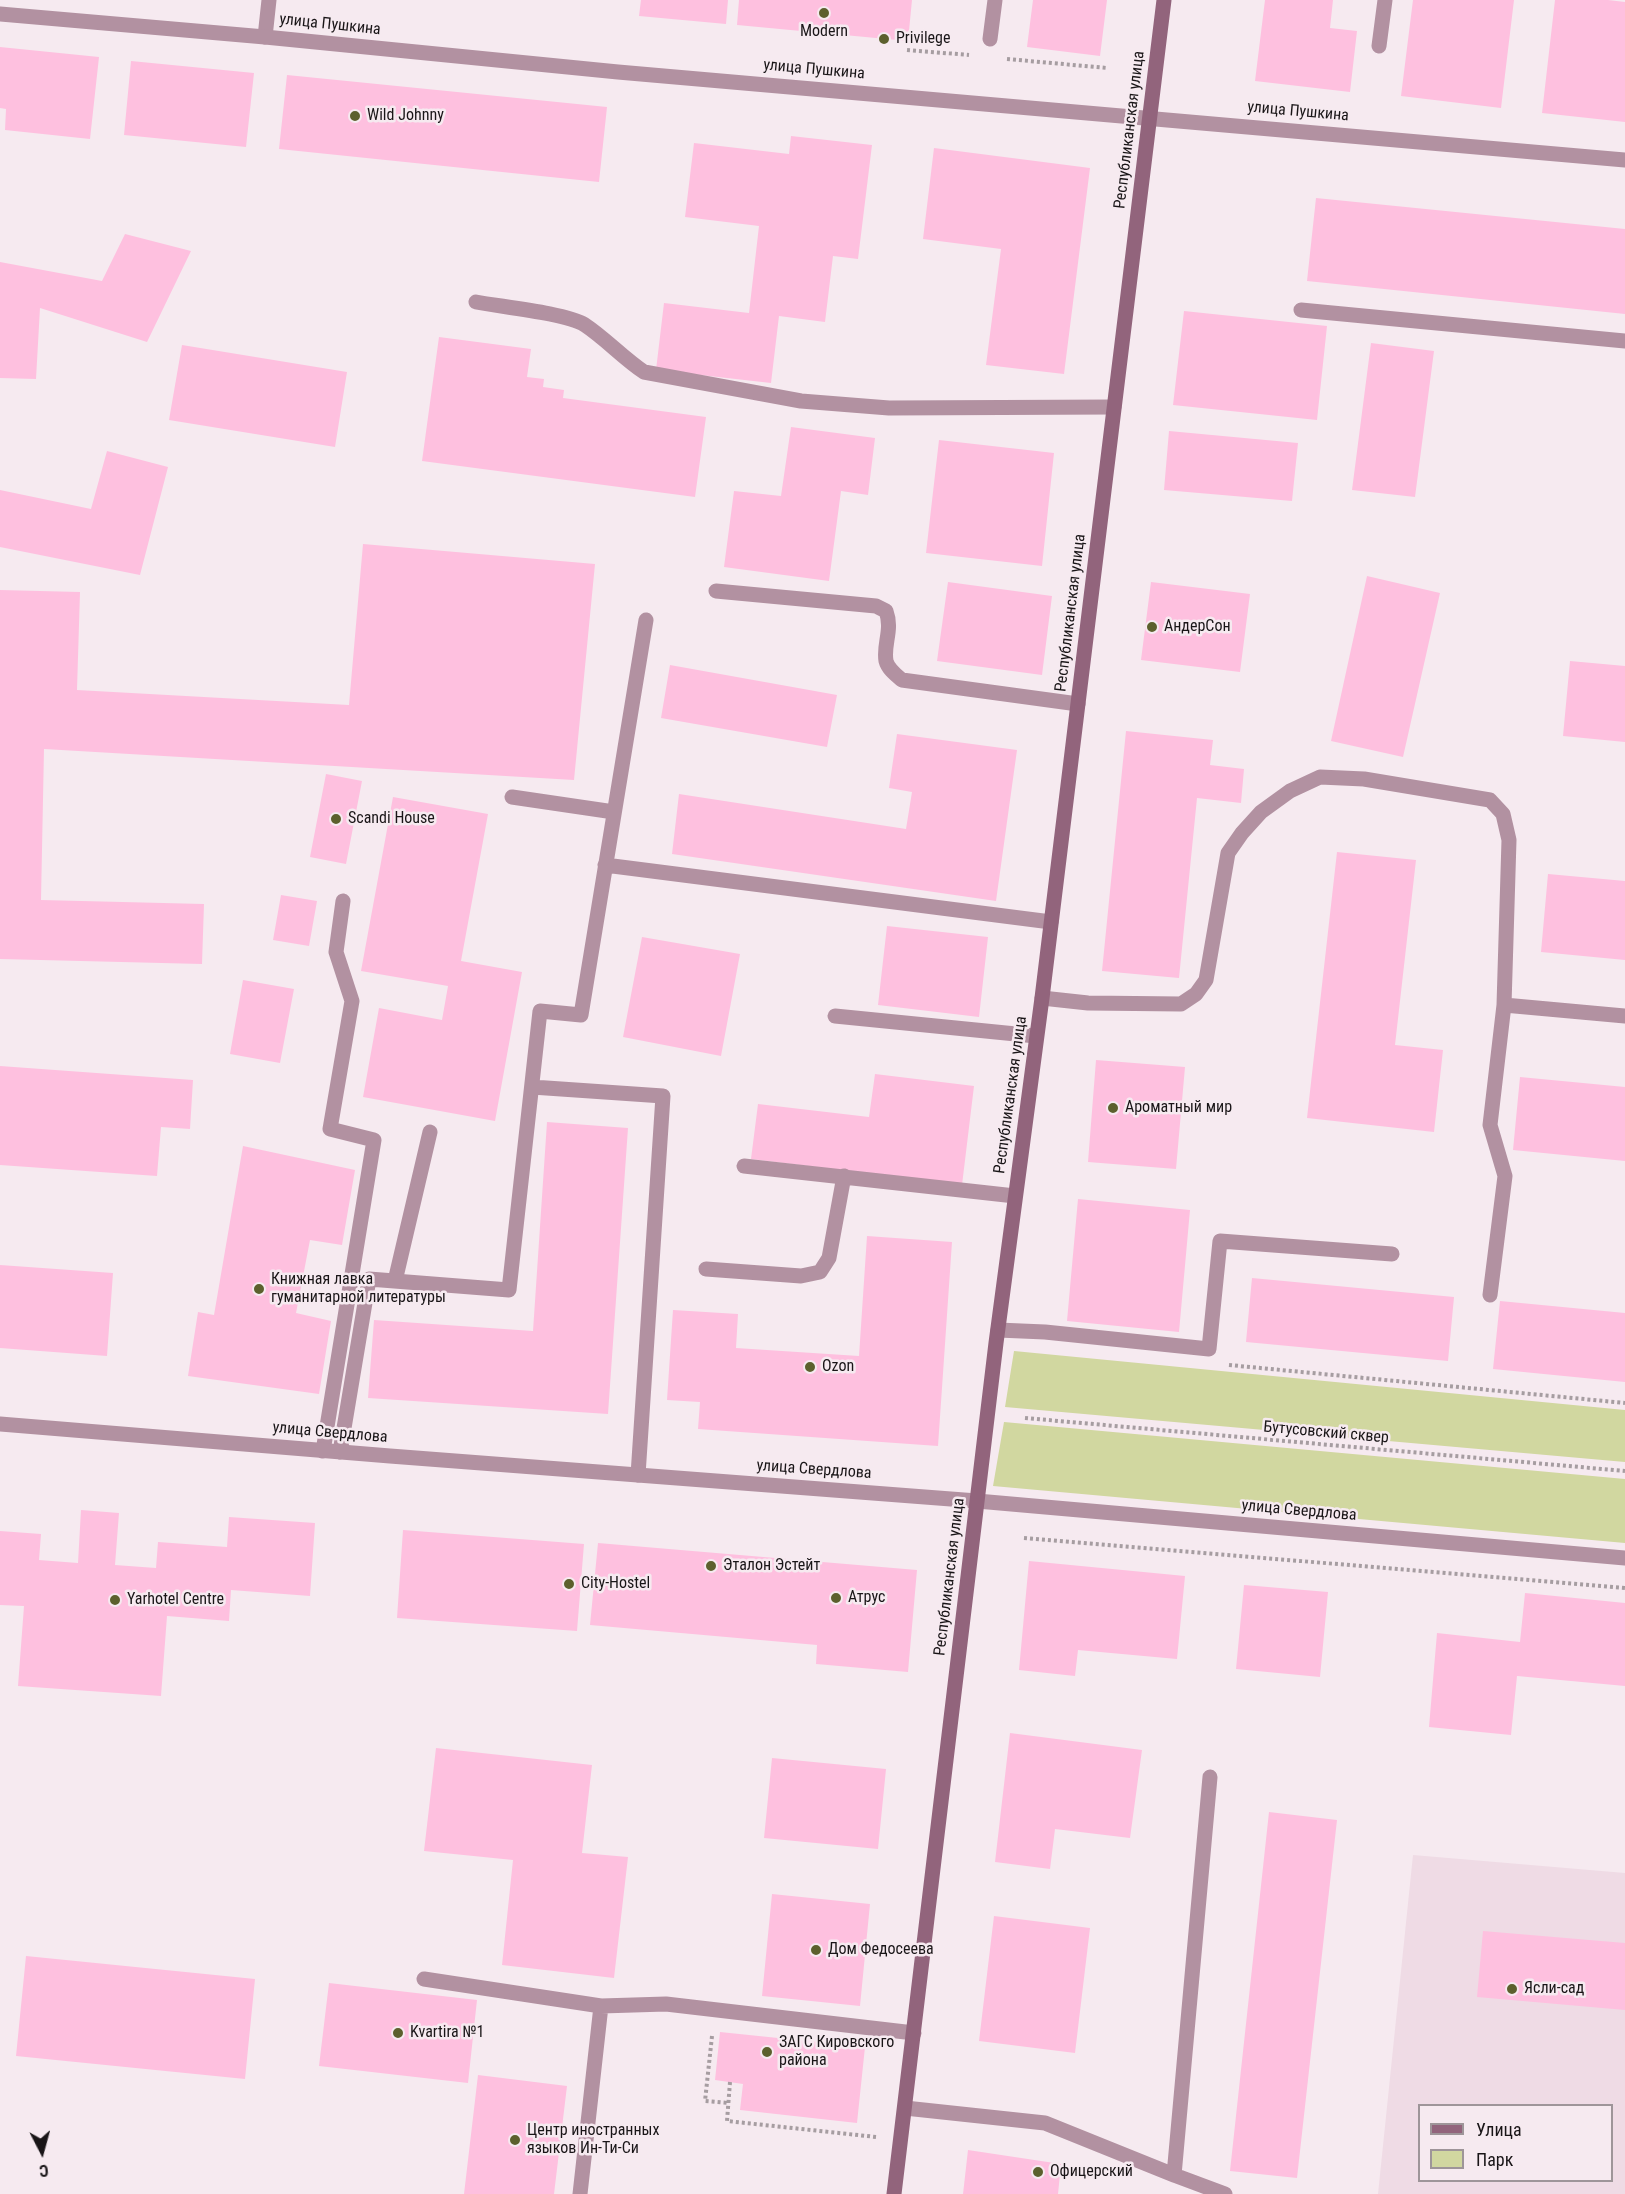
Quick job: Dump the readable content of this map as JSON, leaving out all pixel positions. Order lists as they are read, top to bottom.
{
  "streets": {
    "main road": ["Республиканская улица"],
    "street": ["улица Пушкина", "улица Свердлова"],
    "path": ["Бутусовский сквер"]
  },
  "crossings": [
    ["улица Пушкина", "Республиканская улица"],
    ["Республиканская улица", "улица Свердлова"]
  ],
  "places": [
    "Modern",
    "Privilege",
    "Wild Johnny",
    "АндерСон",
    "Scandi House",
    "Ароматный мир",
    "Книжная лавка гуманитарной литературы",
    "Ozon",
    "Эталон Эстейт",
    "City-Hostel",
    "Атрус",
    "Yarhotel Centre",
    "Дом Федосеева",
    "Ясли-сад",
    "Kvartira №1",
    "ЗАГС Кировского района",
    "Центр иностранных языков Ин-Ти-Си",
    "Офицерский"
  ],
  "legend": ["Улица", "Парк"],
  "north": "bottom"
}
